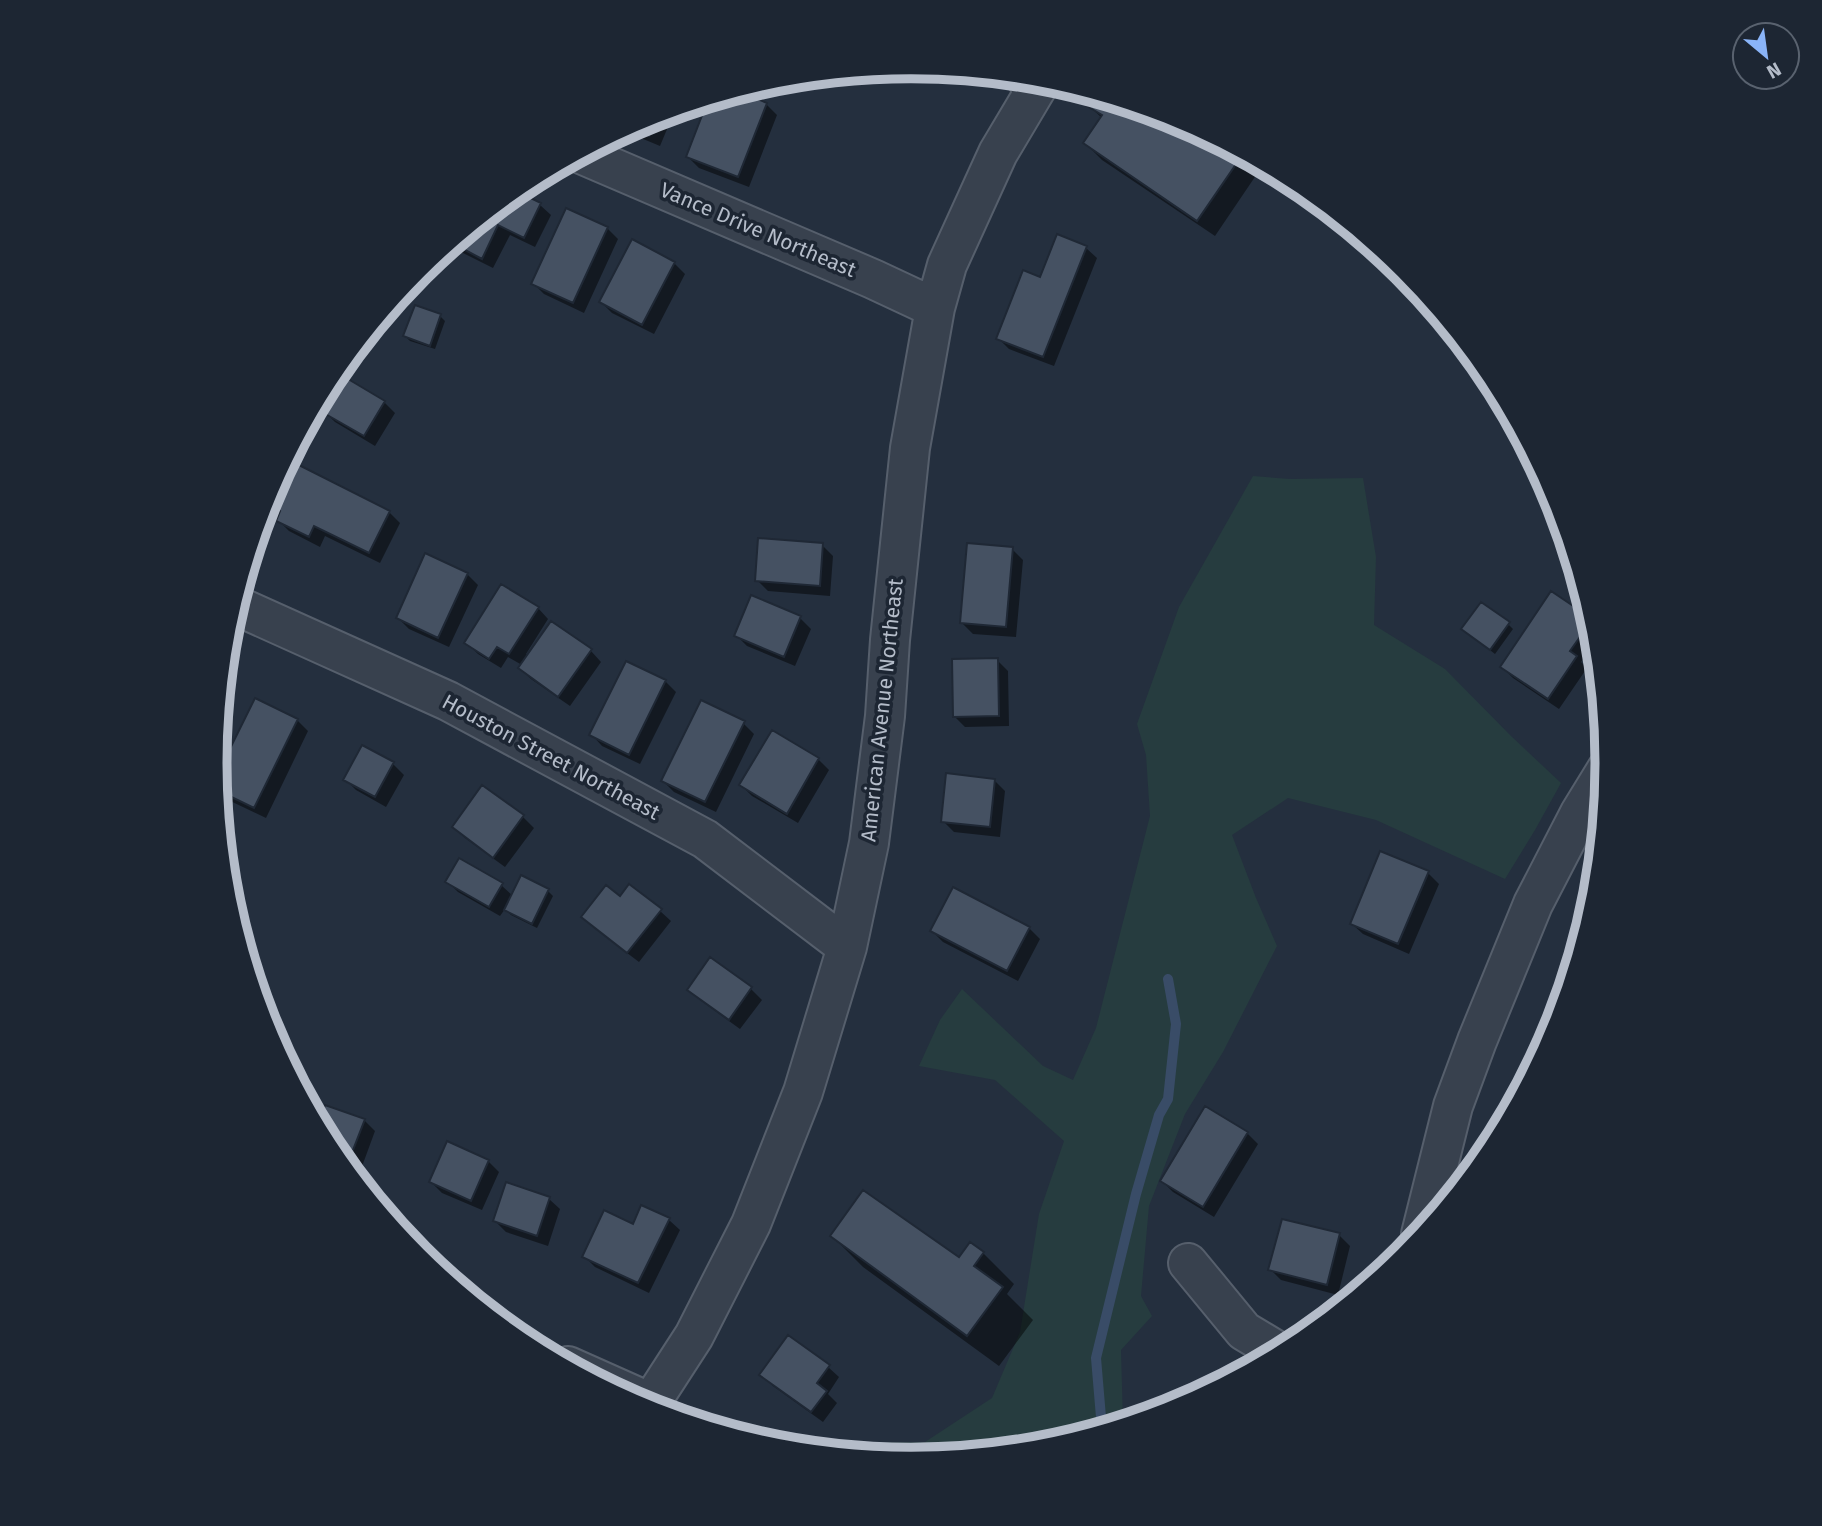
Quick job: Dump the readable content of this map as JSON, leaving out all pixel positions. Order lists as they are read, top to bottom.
{
  "streets": {
    "street": ["Vance Drive Northeast", "American Avenue Northeast", "Houston Street Northeast"]
  },
  "crossings": [
    ["Vance Drive Northeast", "American Avenue Northeast"],
    ["American Avenue Northeast", "Houston Street Northeast"]
  ],
  "north": "bottom right"
}
